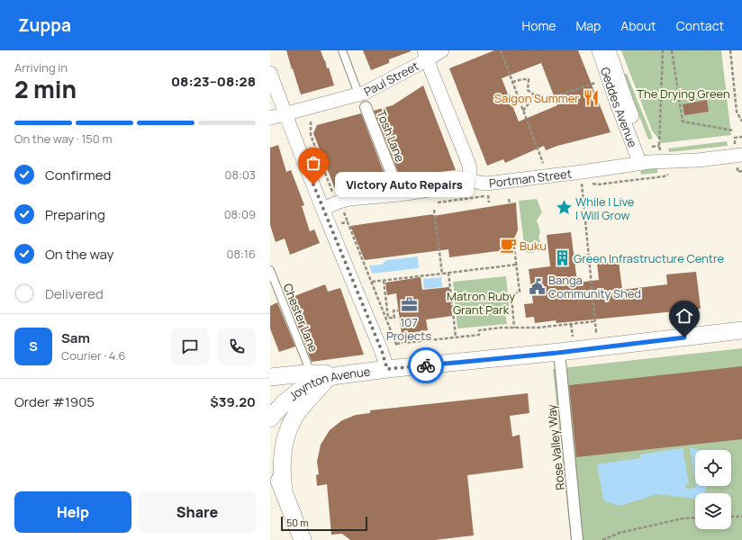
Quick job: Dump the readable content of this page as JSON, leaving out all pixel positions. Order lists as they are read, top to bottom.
{
  "streets": {
    "street": [
      "Paul Street",
      "Geddes Avenue",
      "Tosh Lane",
      "Portman Street",
      "Joynton Avenue",
      "Rose Valley Way"
    ],
    "lane": ["Chester Lane"]
  },
  "crossings": [
    ["Geddes Avenue", "Portman Street"],
    ["Joynton Avenue", "Rose Valley Way"]
  ],
  "parks": ["The Drying Green", "Matron Ruby Grant Park"],
  "places": {
    "restaurant": ["Saigon Summer"],
    "other": ["Victory Auto Repairs"],
    "place": ["While I Live I Will Grow"],
    "cafe": ["Buku"],
    "building": ["Green Infrastructure Centre"],
    "public building": ["Banga Community Shed"],
    "office": ["107 Projects"]
  },
  "scale_bar": "50 m",
  "page": {
    "header": "Zuppa",
    "nav": [
      "Home",
      "Map",
      "About",
      "Contact"
    ],
    "heading": ["2 min", "Arriving in", "08:23–08:28"],
    "panel": [
      "Sam",
      "Courier · 4.6",
      "Order #1905",
      "$39.20"
    ],
    "bar": "On the way · 150 m",
    "list": [
      ["Confirmed", "08:03"],
      ["Preparing", "08:09"],
      ["On the way", "08:16"],
      "Delivered"
    ],
    "bubble": "Victory Auto Repairs",
    "round": "S",
    "buttons": ["Help", "Share"],
    "scale": "50 m"
  }
}
